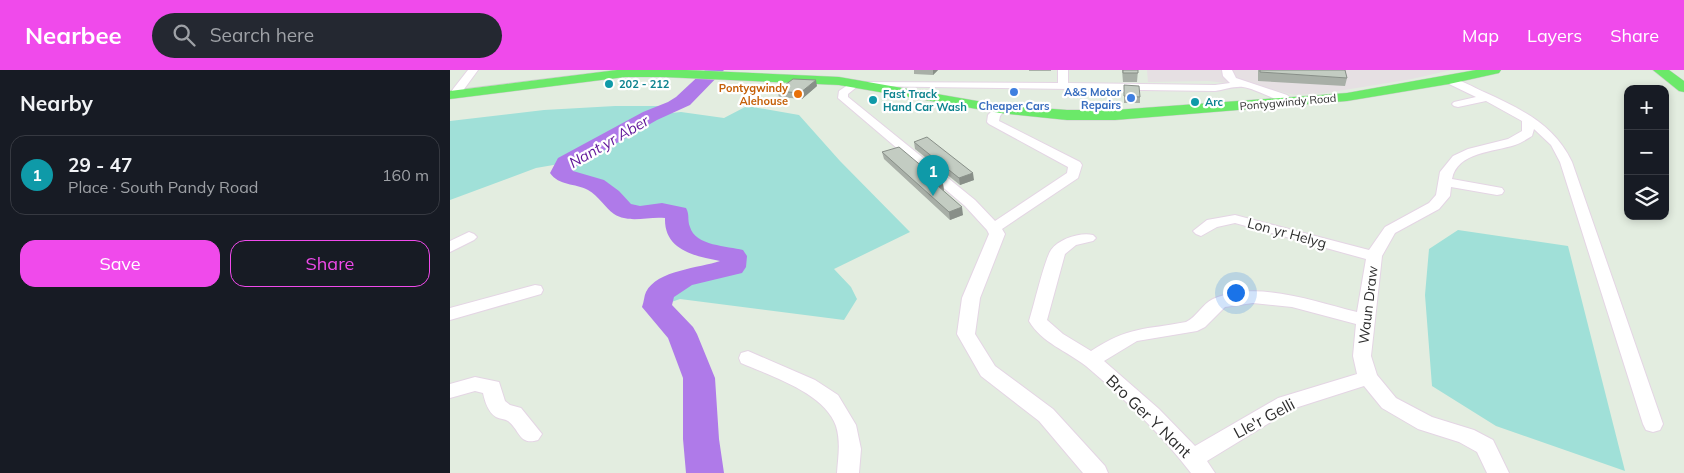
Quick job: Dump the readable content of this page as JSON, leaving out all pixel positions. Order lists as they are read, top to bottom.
{
  "streets": {
    "main road": ["Pontygwindy Road"],
    "street": [
      "Lon yr Helyg",
      "Waun Draw",
      "Bro Ger Y Nant",
      "Lle'r Gelli"
    ]
  },
  "crossings": [
    ["Lon yr Helyg", "Waun Draw"],
    ["Waun Draw", "Lle'r Gelli"],
    ["Bro Ger Y Nant", "Lle'r Gelli"]
  ],
  "water": ["Nant yr Aber"],
  "places": [
    "202 - 212",
    "Cheaper Cars",
    "Pontygwindy Alehouse",
    "A&S Motor Repairs",
    "Fast Track Hand Car Wash",
    "Arc"
  ],
  "page": {
    "header": "Nearbee",
    "search": "Search here",
    "nav": ["Map", "Layers", "Share"],
    "heading": "Nearby",
    "map_buttons": ["+", "−"],
    "list": [
      {
        "mark": "1",
        "name": "29 - 47",
        "note": "Place · South Pandy Road",
        "value": "160 m"
      }
    ],
    "pins": "1",
    "buttons": ["Save", "Share"]
  }
}
